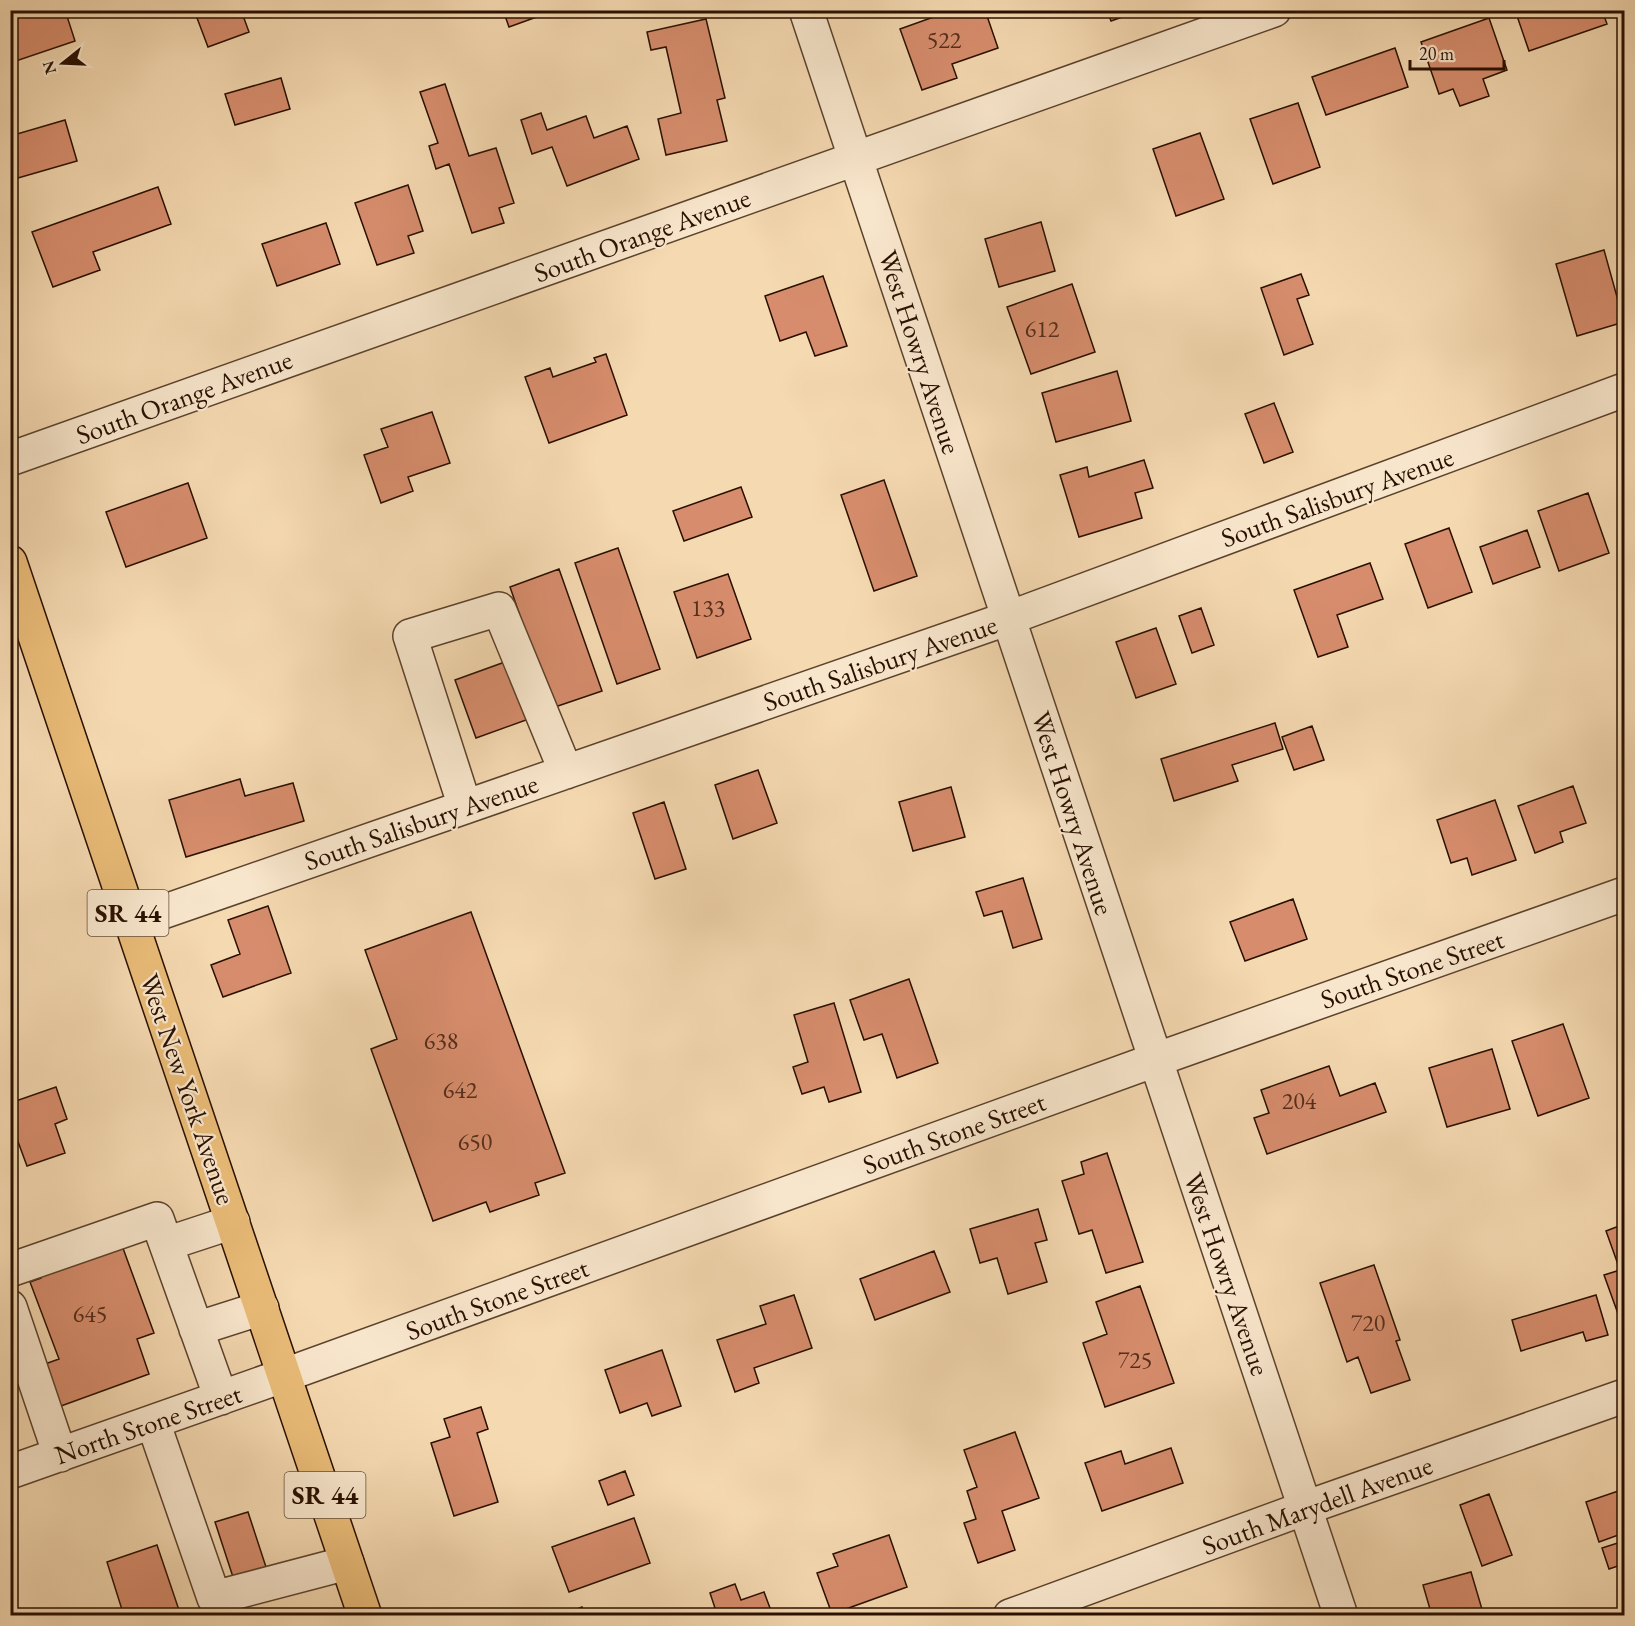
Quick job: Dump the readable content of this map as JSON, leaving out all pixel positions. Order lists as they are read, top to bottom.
{
  "streets": {
    "main road": ["SR 44", "West New York Avenue"],
    "street": [
      "South Orange Avenue",
      "West Howry Avenue",
      "South Salisbury Avenue",
      "South Stone Street",
      "North Stone Street",
      "South Marydell Avenue"
    ]
  },
  "crossings": [
    ["South Orange Avenue", "West Howry Avenue"],
    ["West Howry Avenue", "South Salisbury Avenue"],
    ["West Howry Avenue", "South Stone Street"],
    ["West Howry Avenue", "South Marydell Avenue"],
    ["South Salisbury Avenue", "West New York Avenue"],
    ["South Stone Street", "West New York Avenue"],
    ["South Stone Street", "North Stone Street"],
    ["West New York Avenue", "North Stone Street"]
  ],
  "house_numbers": [
    "522",
    "612",
    "133",
    "638",
    "642",
    "204",
    "650",
    "645",
    "720",
    "725"
  ],
  "scale_bar": "20 m",
  "north": "left"
}
